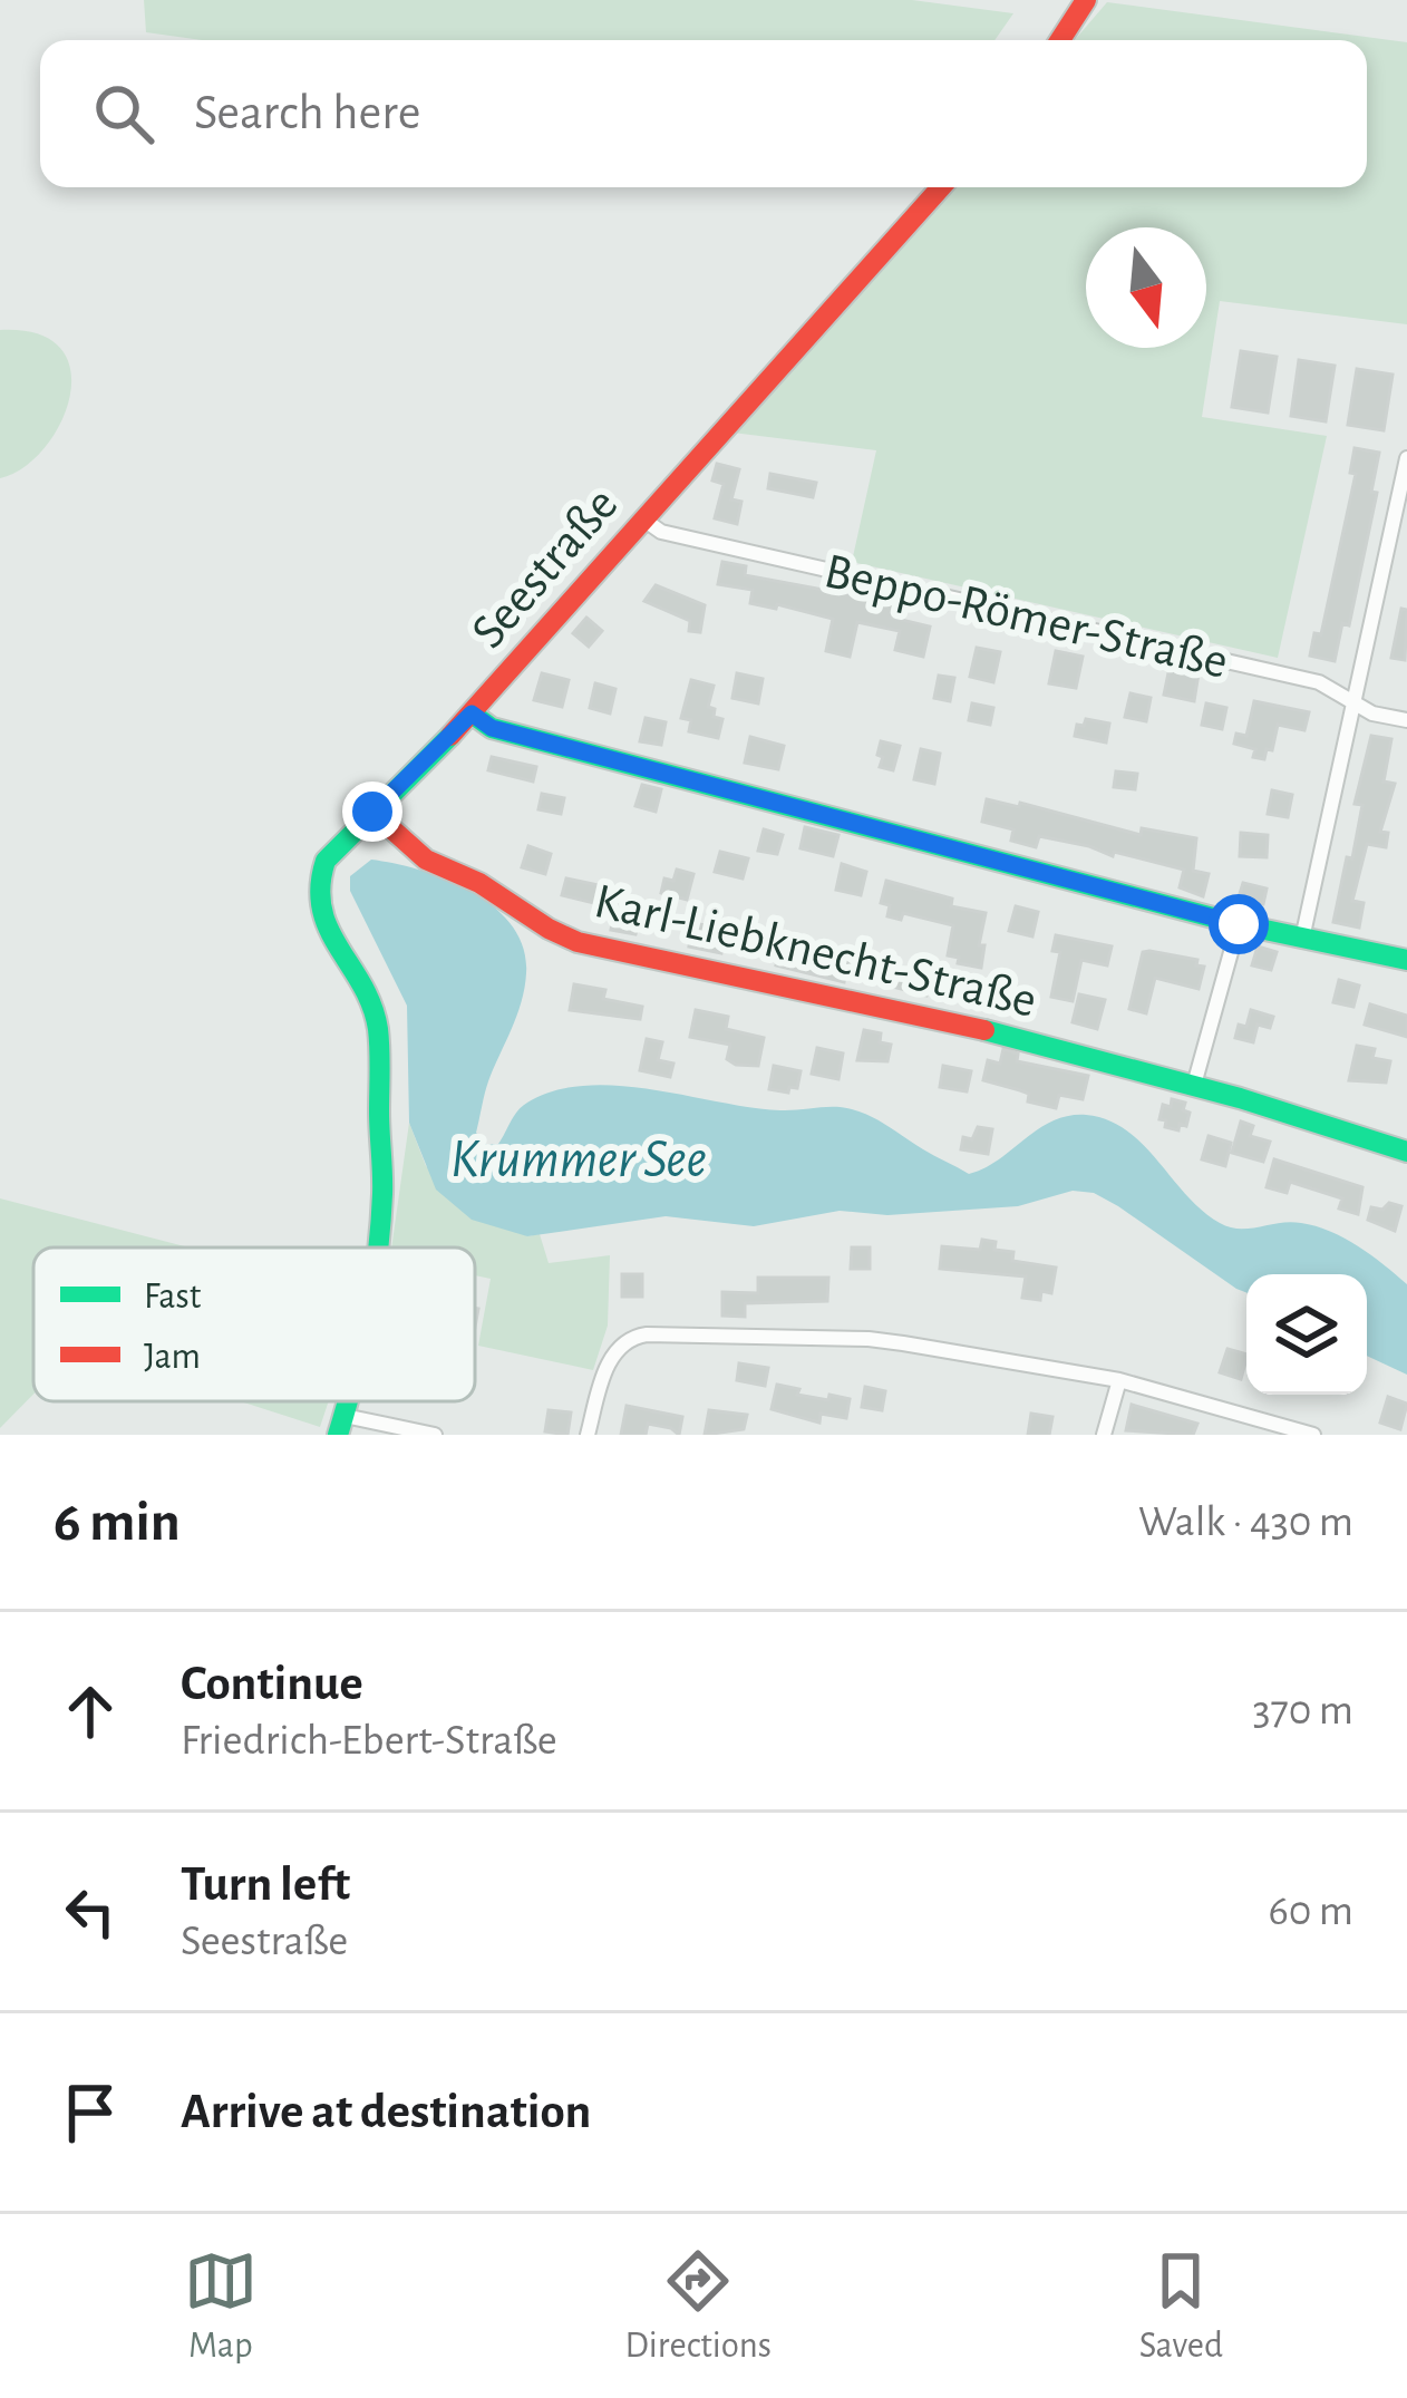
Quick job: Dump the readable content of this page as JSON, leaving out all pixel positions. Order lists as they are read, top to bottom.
{
  "streets": {
    "street": ["Seestraße", "Beppo-Römer-Straße", "Karl-Liebknecht-Straße"]
  },
  "crossings": [
    ["Seestraße", "Beppo-Römer-Straße"],
    ["Seestraße", "Karl-Liebknecht-Straße"]
  ],
  "water": ["Krummer See"],
  "legend": ["Fast", "Jam"],
  "north": "bottom",
  "page": {
    "search": "Search here",
    "heading": ["6 min", "Walk · 430 m"],
    "list": [
      ["Continue", "Friedrich-Ebert-Straße", "370 m"],
      ["Turn left", "Seestraße", "60 m"],
      "Arrive at destination"
    ],
    "nav": ["Map", "Directions", "Saved"]
  }
}
